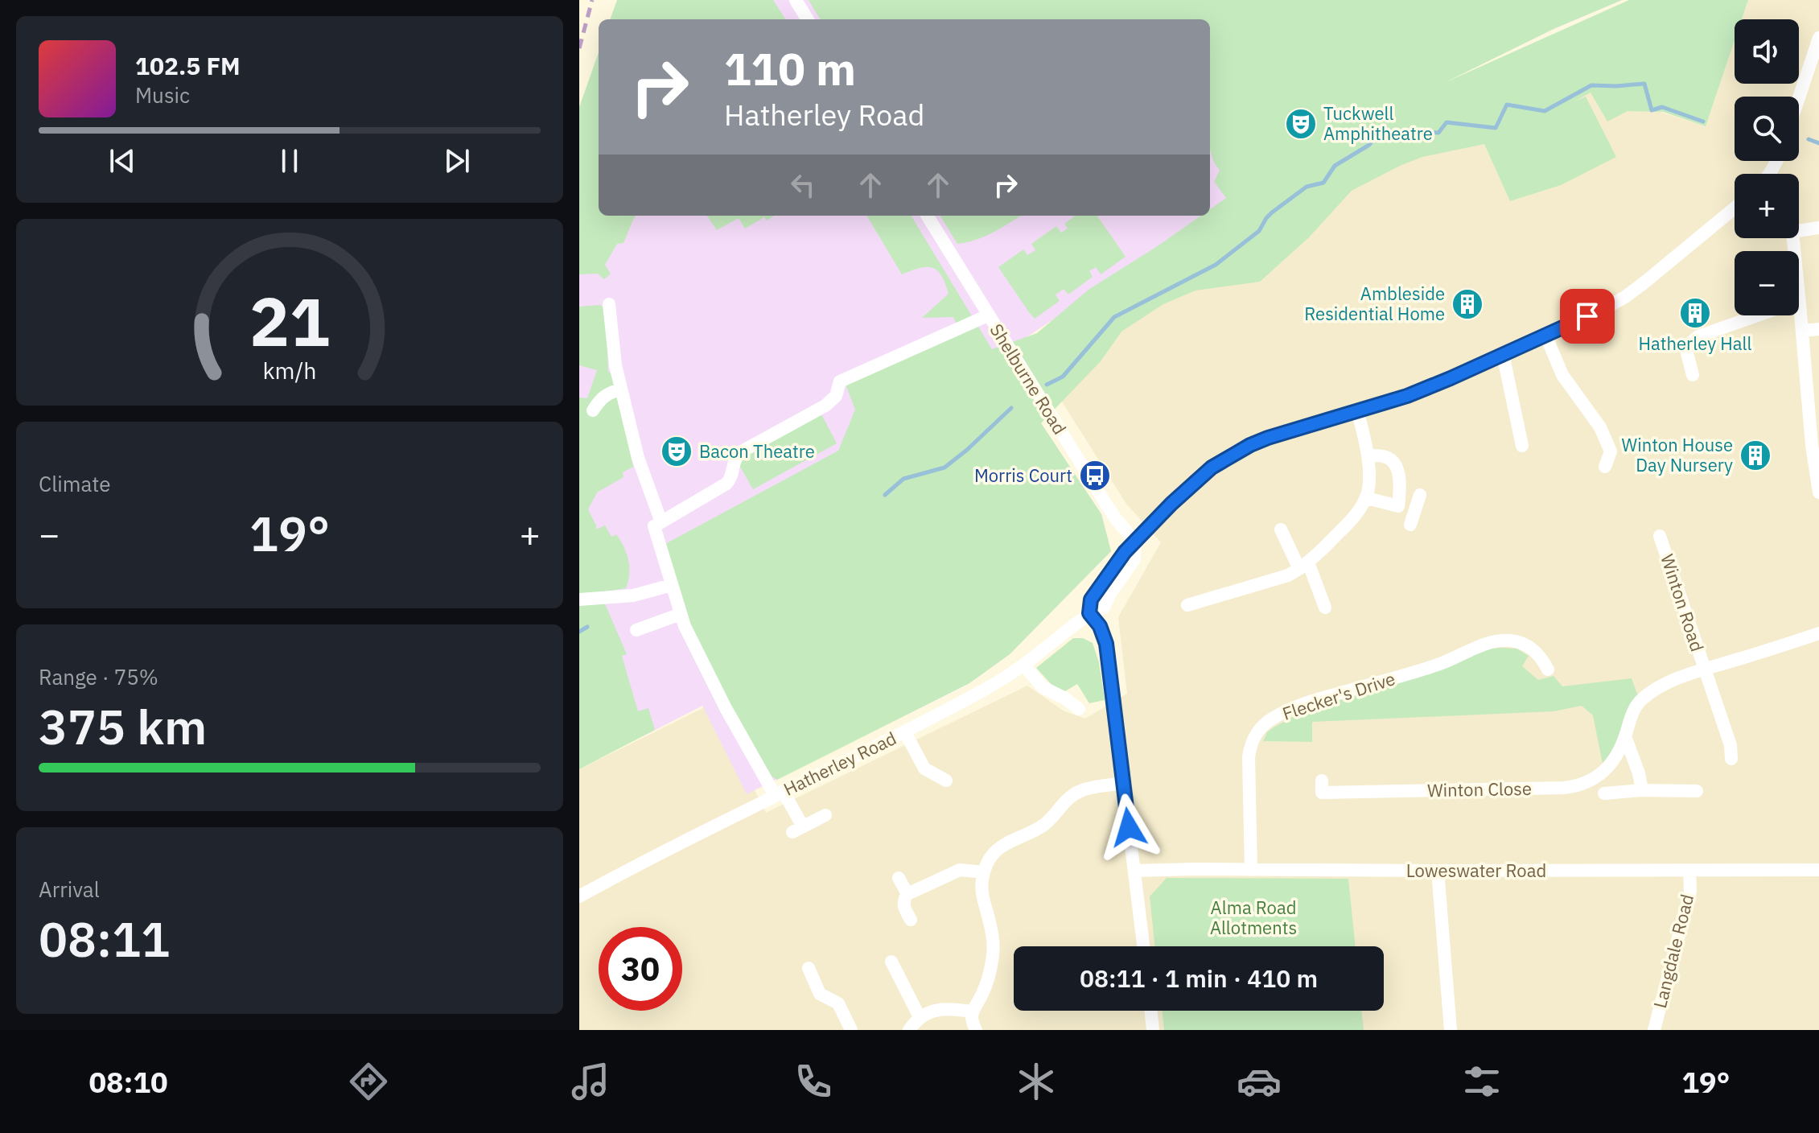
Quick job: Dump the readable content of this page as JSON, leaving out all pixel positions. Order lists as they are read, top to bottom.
{
  "streets": {
    "street": [
      "Shelburne Road",
      "Winton Road",
      "Flecker's Drive",
      "Hatherley Road",
      "Winton Close",
      "Loweswater Road",
      "Langdale Road"
    ]
  },
  "crossings": [
    ["Winton Road", "Winton Close"],
    ["Flecker's Drive", "Loweswater Road"],
    ["Loweswater Road", "Langdale Road"]
  ],
  "parks": ["Alma Road Allotments"],
  "places": {
    "theatre": ["Tuckwell Amphitheatre", "Bacon Theatre"],
    "building": ["Ambleside Residential Home", "Hatherley Hall", "Winton House Day Nursery"],
    "bus stop": ["Morris Court"]
  },
  "page": {
    "map_buttons": ["+", "−"],
    "turn": ["110 m", "Hatherley Road"],
    "song": ["102.5 FM", "Music"],
    "tile": [
      "Climate",
      ["Range · 75%", "375 km"],
      ["Arrival", "08:11"]
    ],
    "heat": ["−", "19°", "+"],
    "limit": "30",
    "trip": "08:11 · 1 min · 410 m",
    "tabs": ["08:10", "19°"],
    "gauge": ["21", "km/h"]
  }
}
